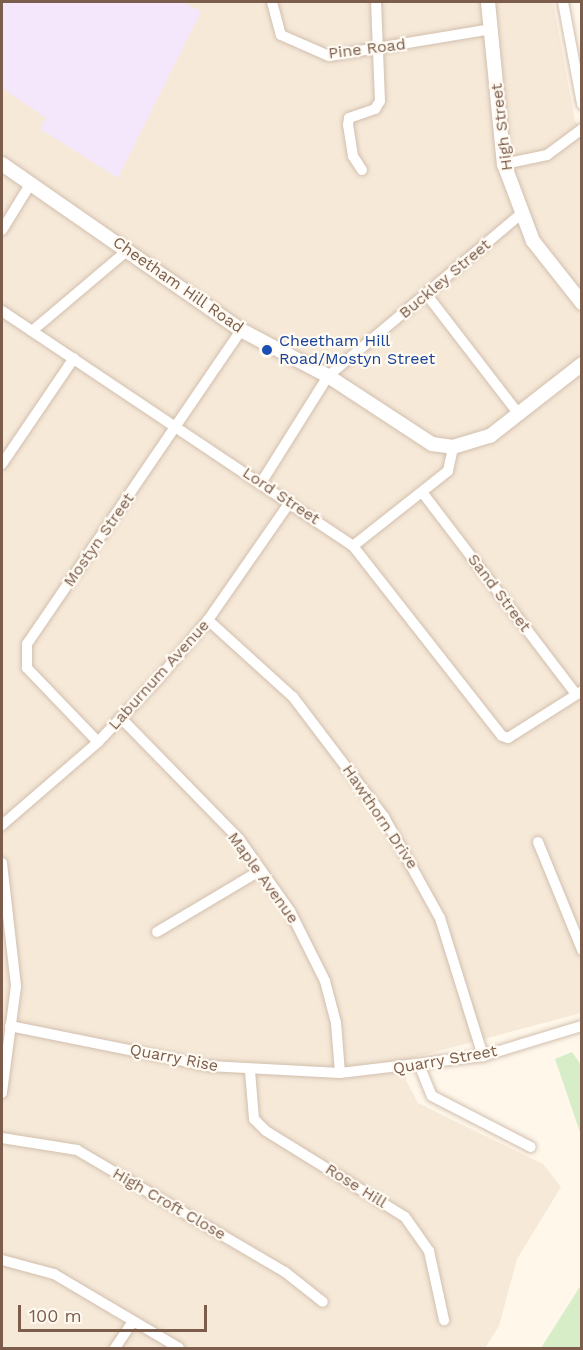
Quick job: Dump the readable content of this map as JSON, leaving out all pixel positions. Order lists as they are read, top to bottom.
{
  "streets": {
    "main road": ["High Street", "Cheetham Hill Road"],
    "street": [
      "Pine Road",
      "Buckley Street",
      "Lord Street",
      "Mostyn Street",
      "Sand Street",
      "Laburnum Avenue",
      "Hawthorn Drive",
      "Maple Avenue",
      "Quarry Rise",
      "Quarry Street",
      "Rose Hill",
      "High Croft Close"
    ]
  },
  "crossings": [
    ["Pine Road", "High Street"],
    ["High Street", "Buckley Street"],
    ["Buckley Street", "Cheetham Hill Road"],
    ["Buckley Street", "Lord Street"],
    ["Cheetham Hill Road", "Mostyn Street"],
    ["Lord Street", "Mostyn Street"],
    ["Lord Street", "Sand Street"],
    ["Lord Street", "Laburnum Avenue"],
    ["Mostyn Street", "Laburnum Avenue"],
    ["Laburnum Avenue", "Hawthorn Drive"],
    ["Laburnum Avenue", "Maple Avenue"],
    ["Hawthorn Drive", "Quarry Street"],
    ["Maple Avenue", "Quarry Rise"],
    ["Maple Avenue", "Quarry Street"],
    ["Quarry Rise", "Quarry Street"],
    ["Quarry Rise", "Rose Hill"]
  ],
  "places": ["Cheetham Hill Road/Mostyn Street"],
  "scale_bar": "100 m"
}
